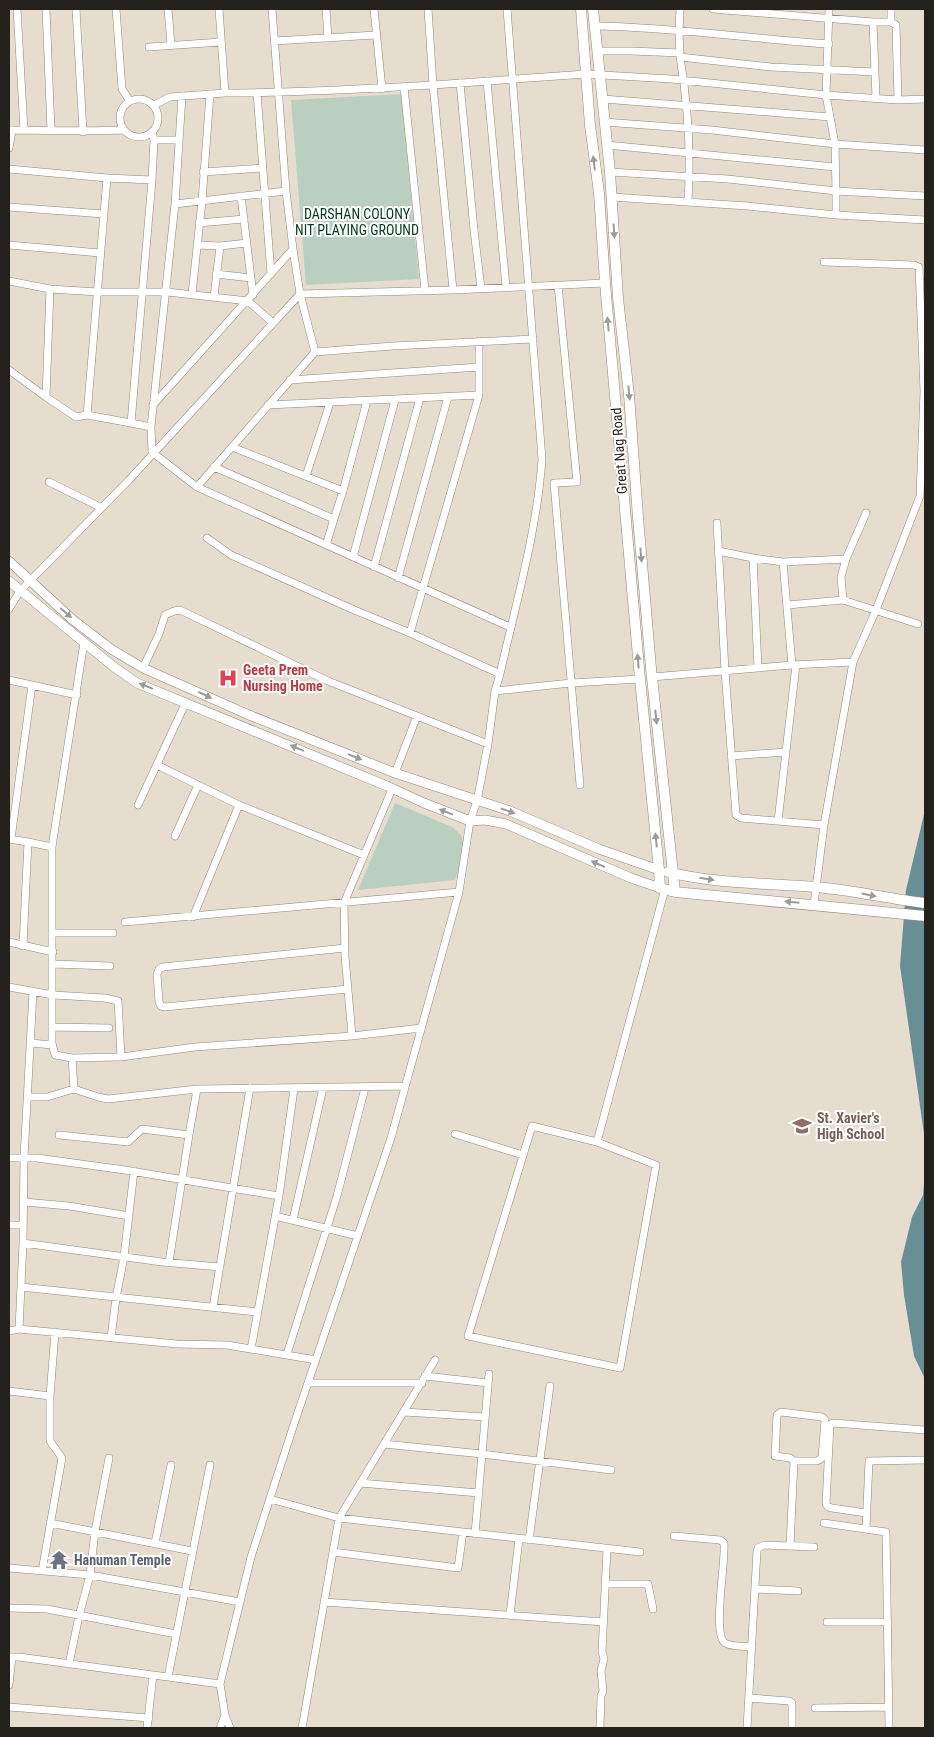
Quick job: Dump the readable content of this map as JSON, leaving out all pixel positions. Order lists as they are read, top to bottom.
{
  "streets": {
    "main road": ["Great Nag Road"]
  },
  "parks": ["DARSHAN COLONY NIT PLAYING GROUND"],
  "places": {
    "hospital": ["Geeta Prem Nursing Home"],
    "school or university": ["St. Xavier's High School"],
    "temple": ["Hanuman Temple"]
  }
}
